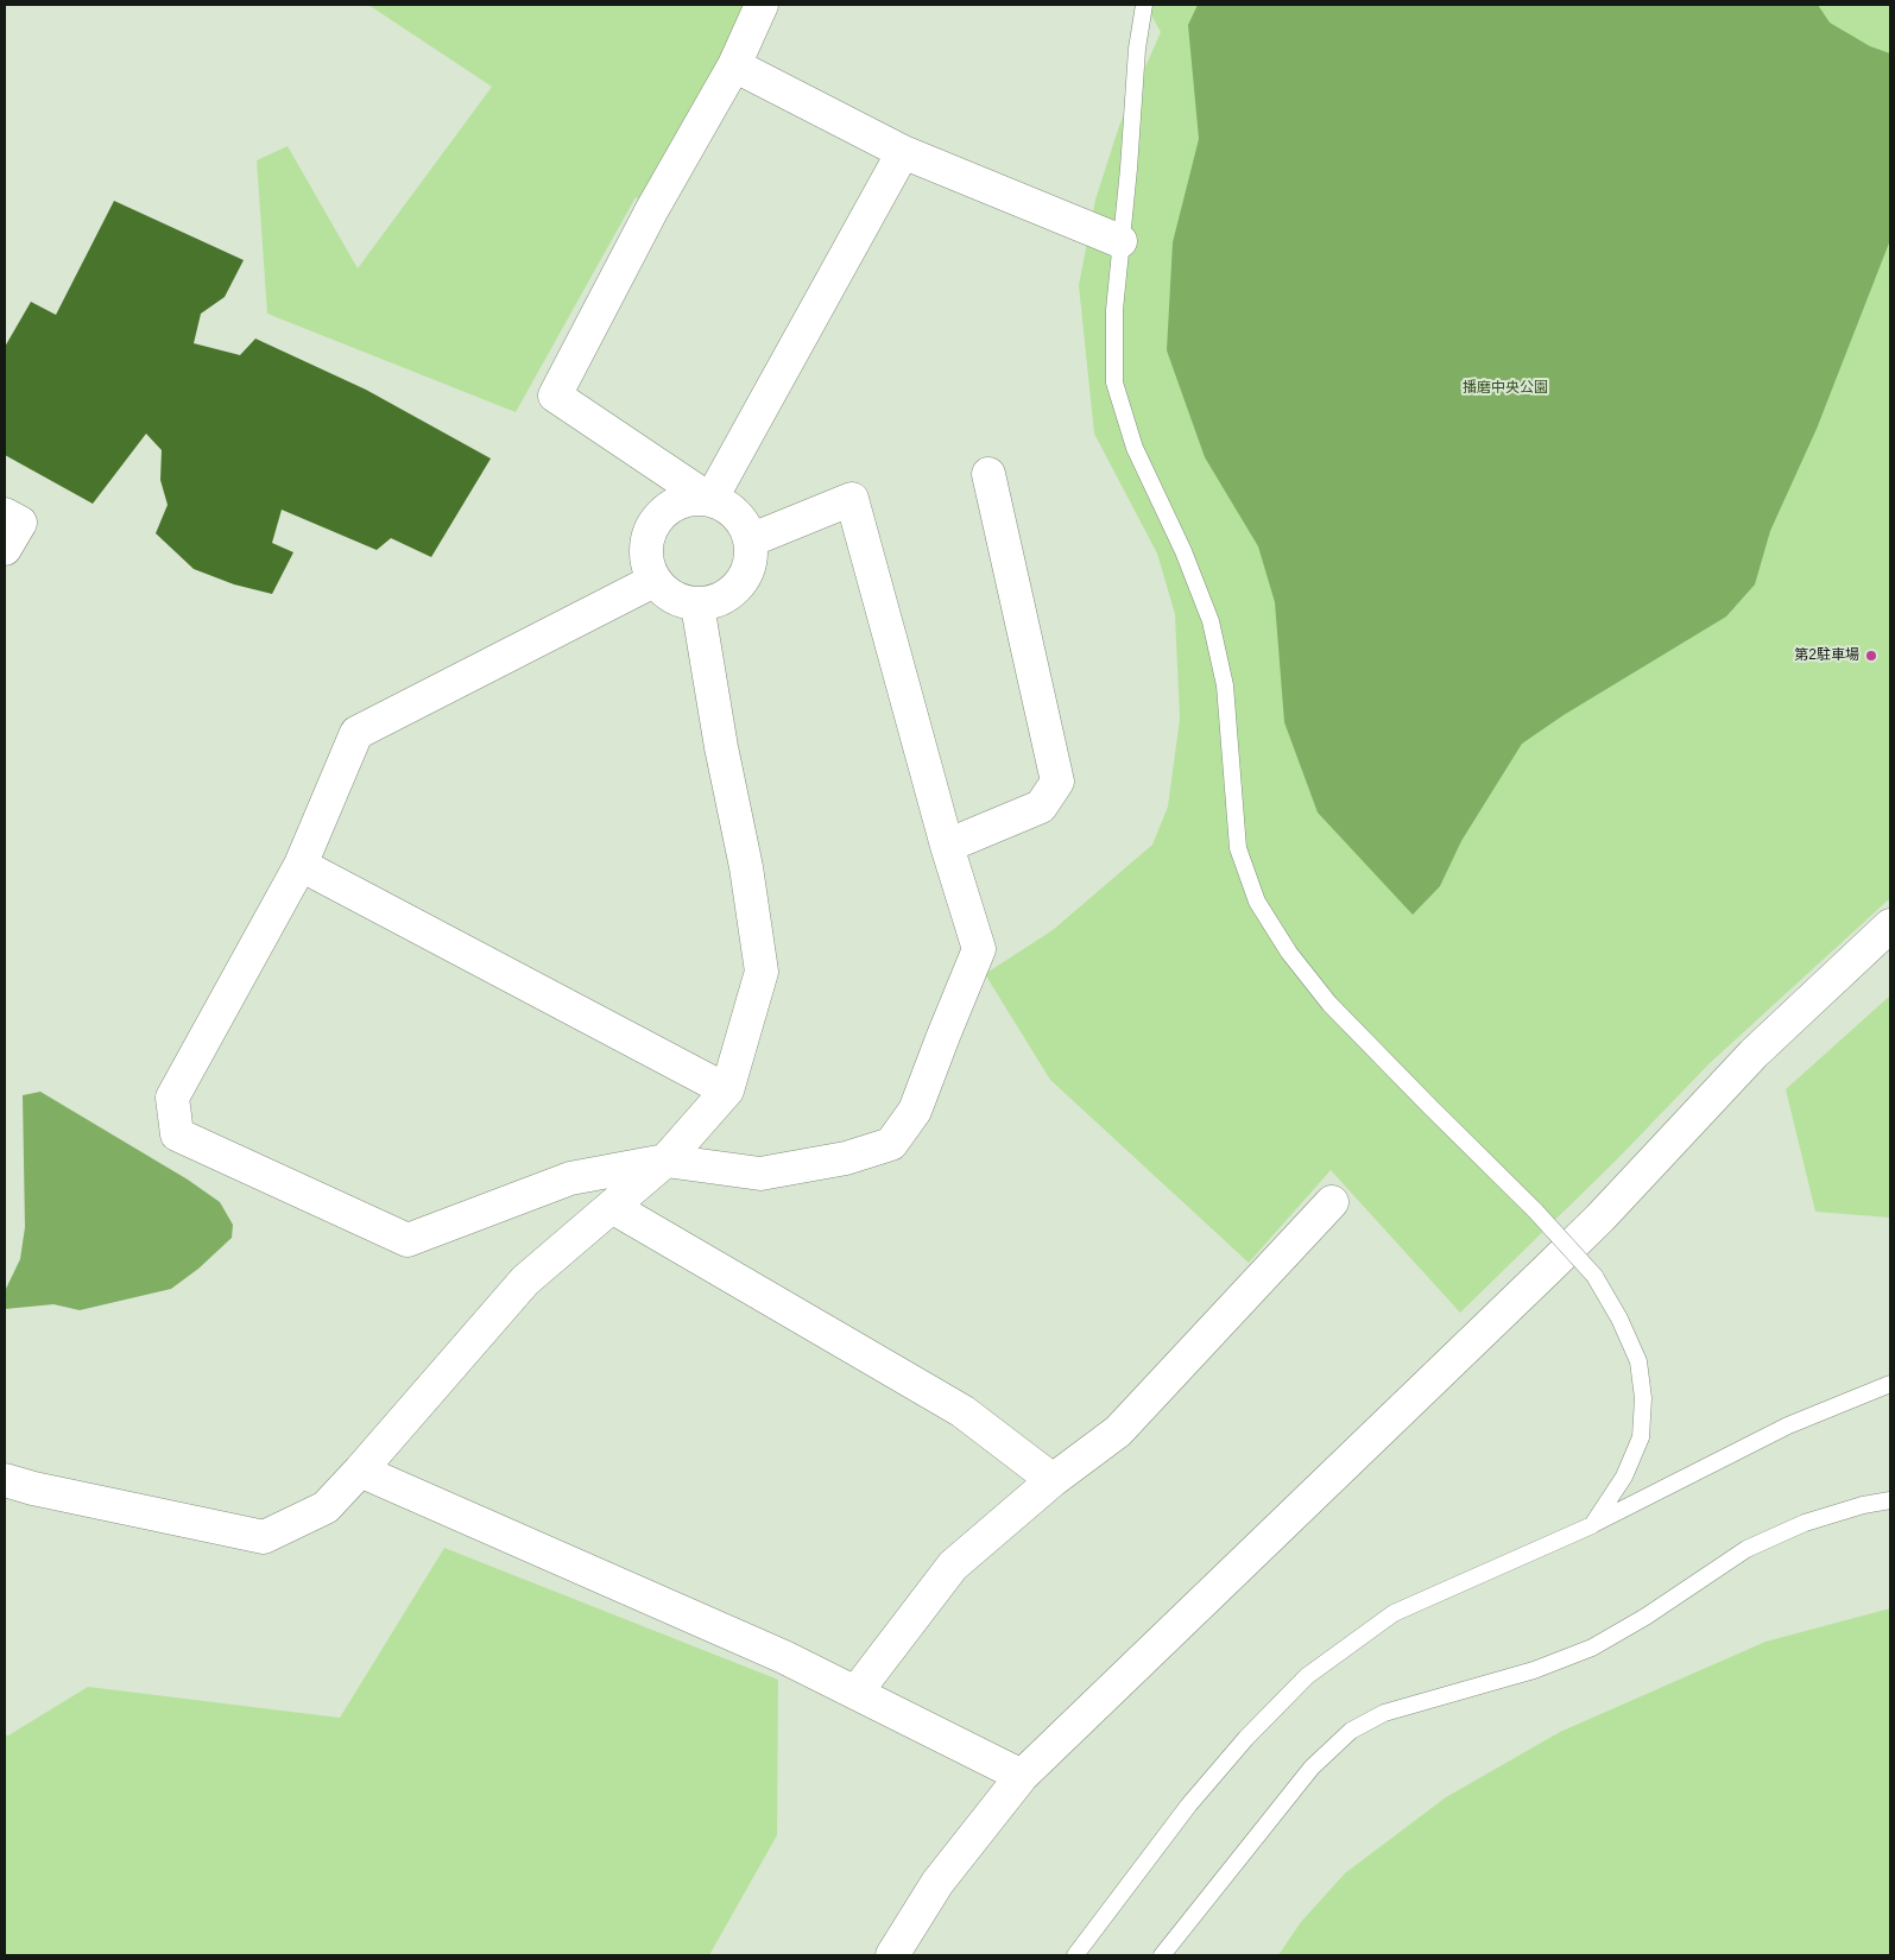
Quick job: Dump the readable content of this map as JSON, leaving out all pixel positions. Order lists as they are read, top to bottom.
{
  "parks": ["播磨中央公園"],
  "places": ["第2駐車場"]
}
